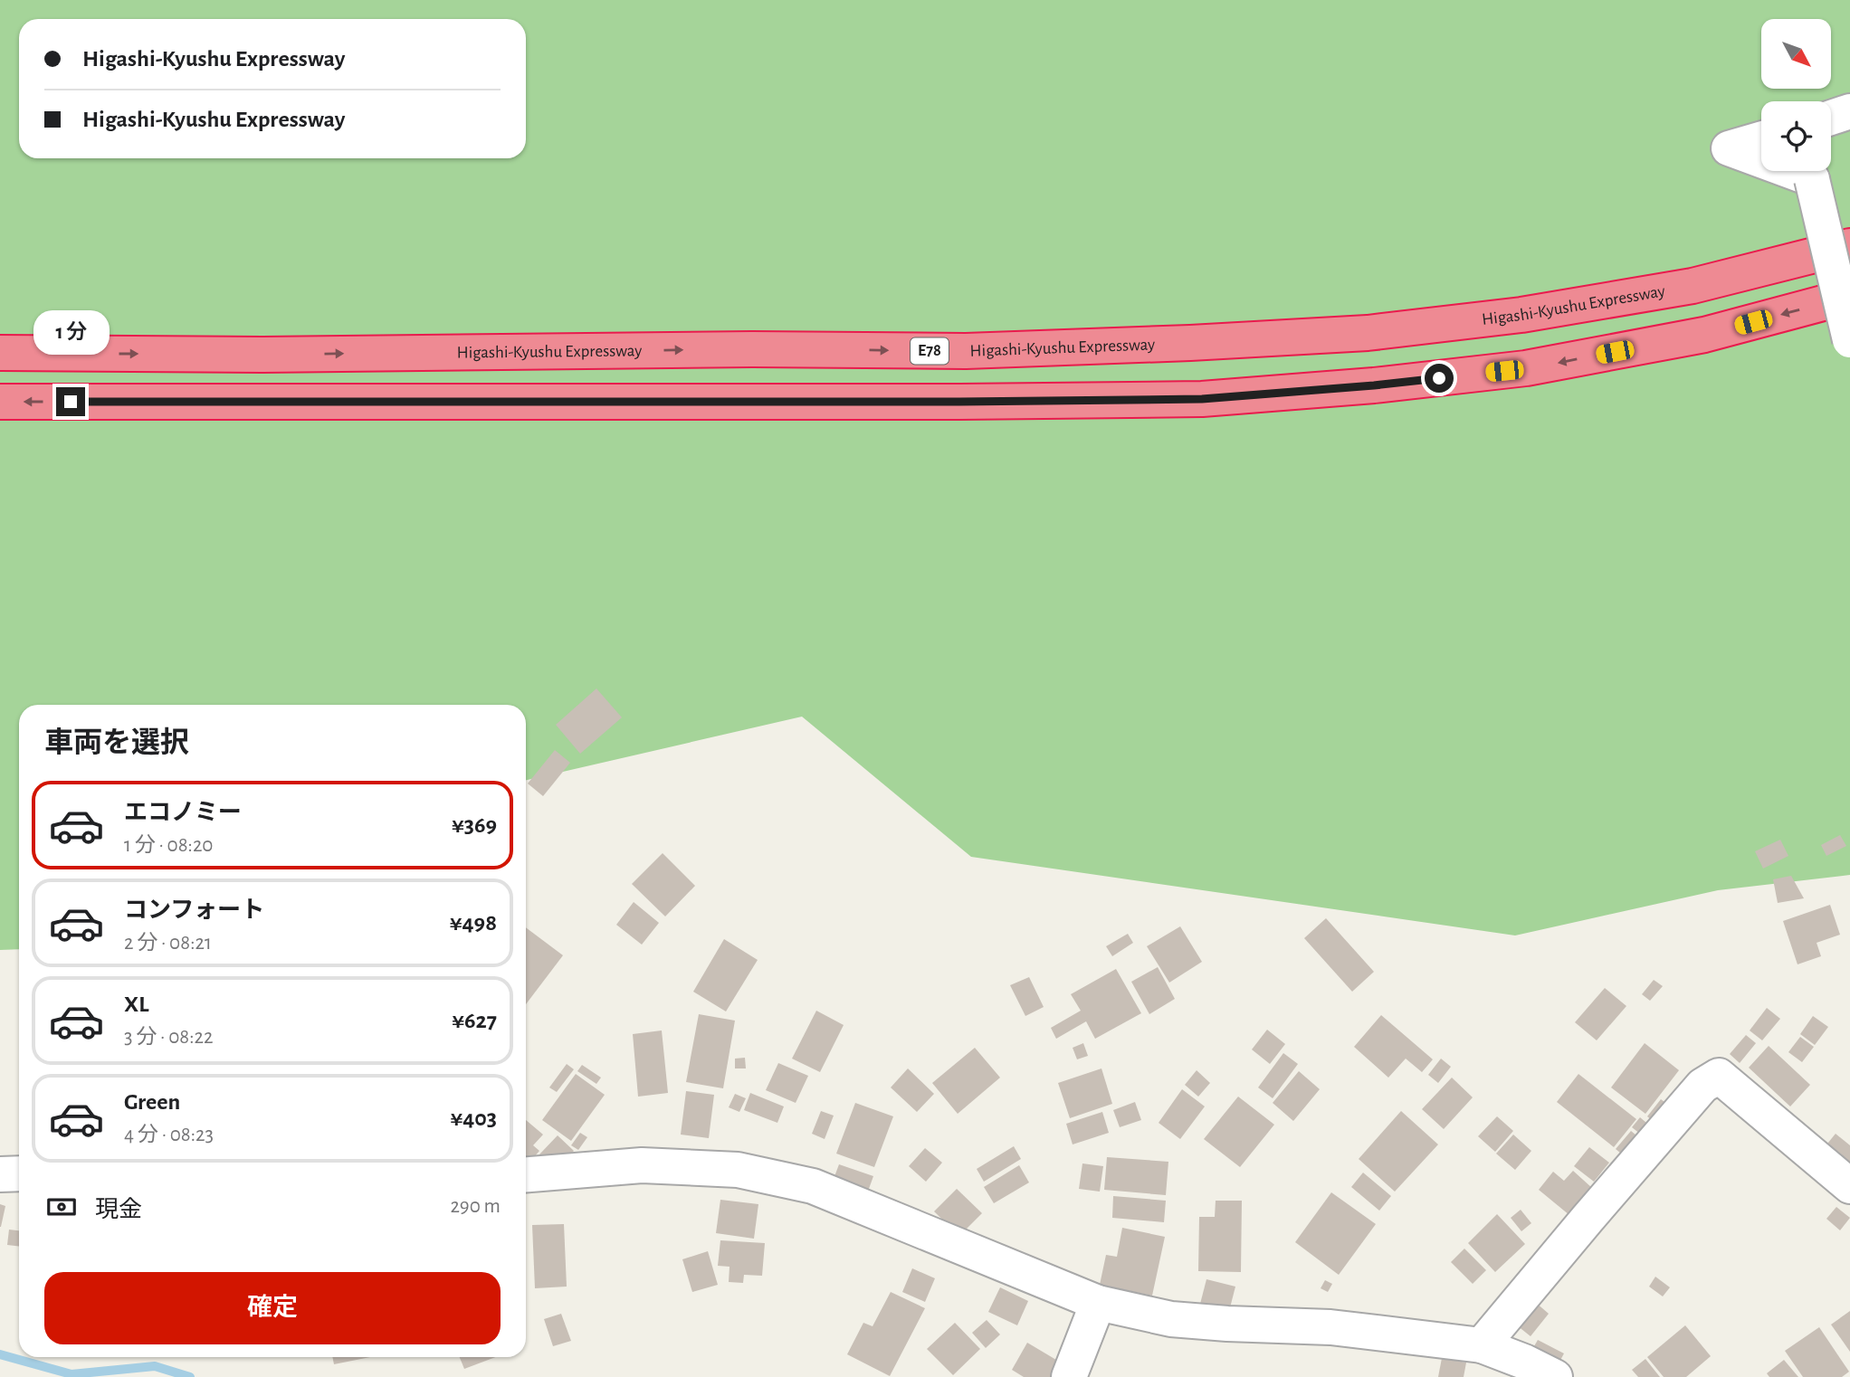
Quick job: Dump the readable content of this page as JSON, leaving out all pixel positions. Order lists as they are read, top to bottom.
{
  "streets": {
    "highway": ["Higashi-Kyushu Expressway", "E78"]
  },
  "north": "bottom right",
  "page": {
    "banner": ["Higashi-Kyushu Expressway", "Higashi-Kyushu Expressway"],
    "bubble": "1 分",
    "heading": "車両を選択",
    "list": [
      {
        "name": "エコノミー",
        "note": "1 分 · 08:20",
        "value": "¥369"
      },
      {
        "name": "コンフォート",
        "note": "2 分 · 08:21",
        "value": "¥498"
      },
      {
        "name": "XL",
        "note": "3 分 · 08:22",
        "value": "¥627"
      },
      {
        "name": "Green",
        "note": "4 分 · 08:23",
        "value": "¥403"
      }
    ],
    "pay": ["現金", "290 m"],
    "buttons": "確定"
  }
}
